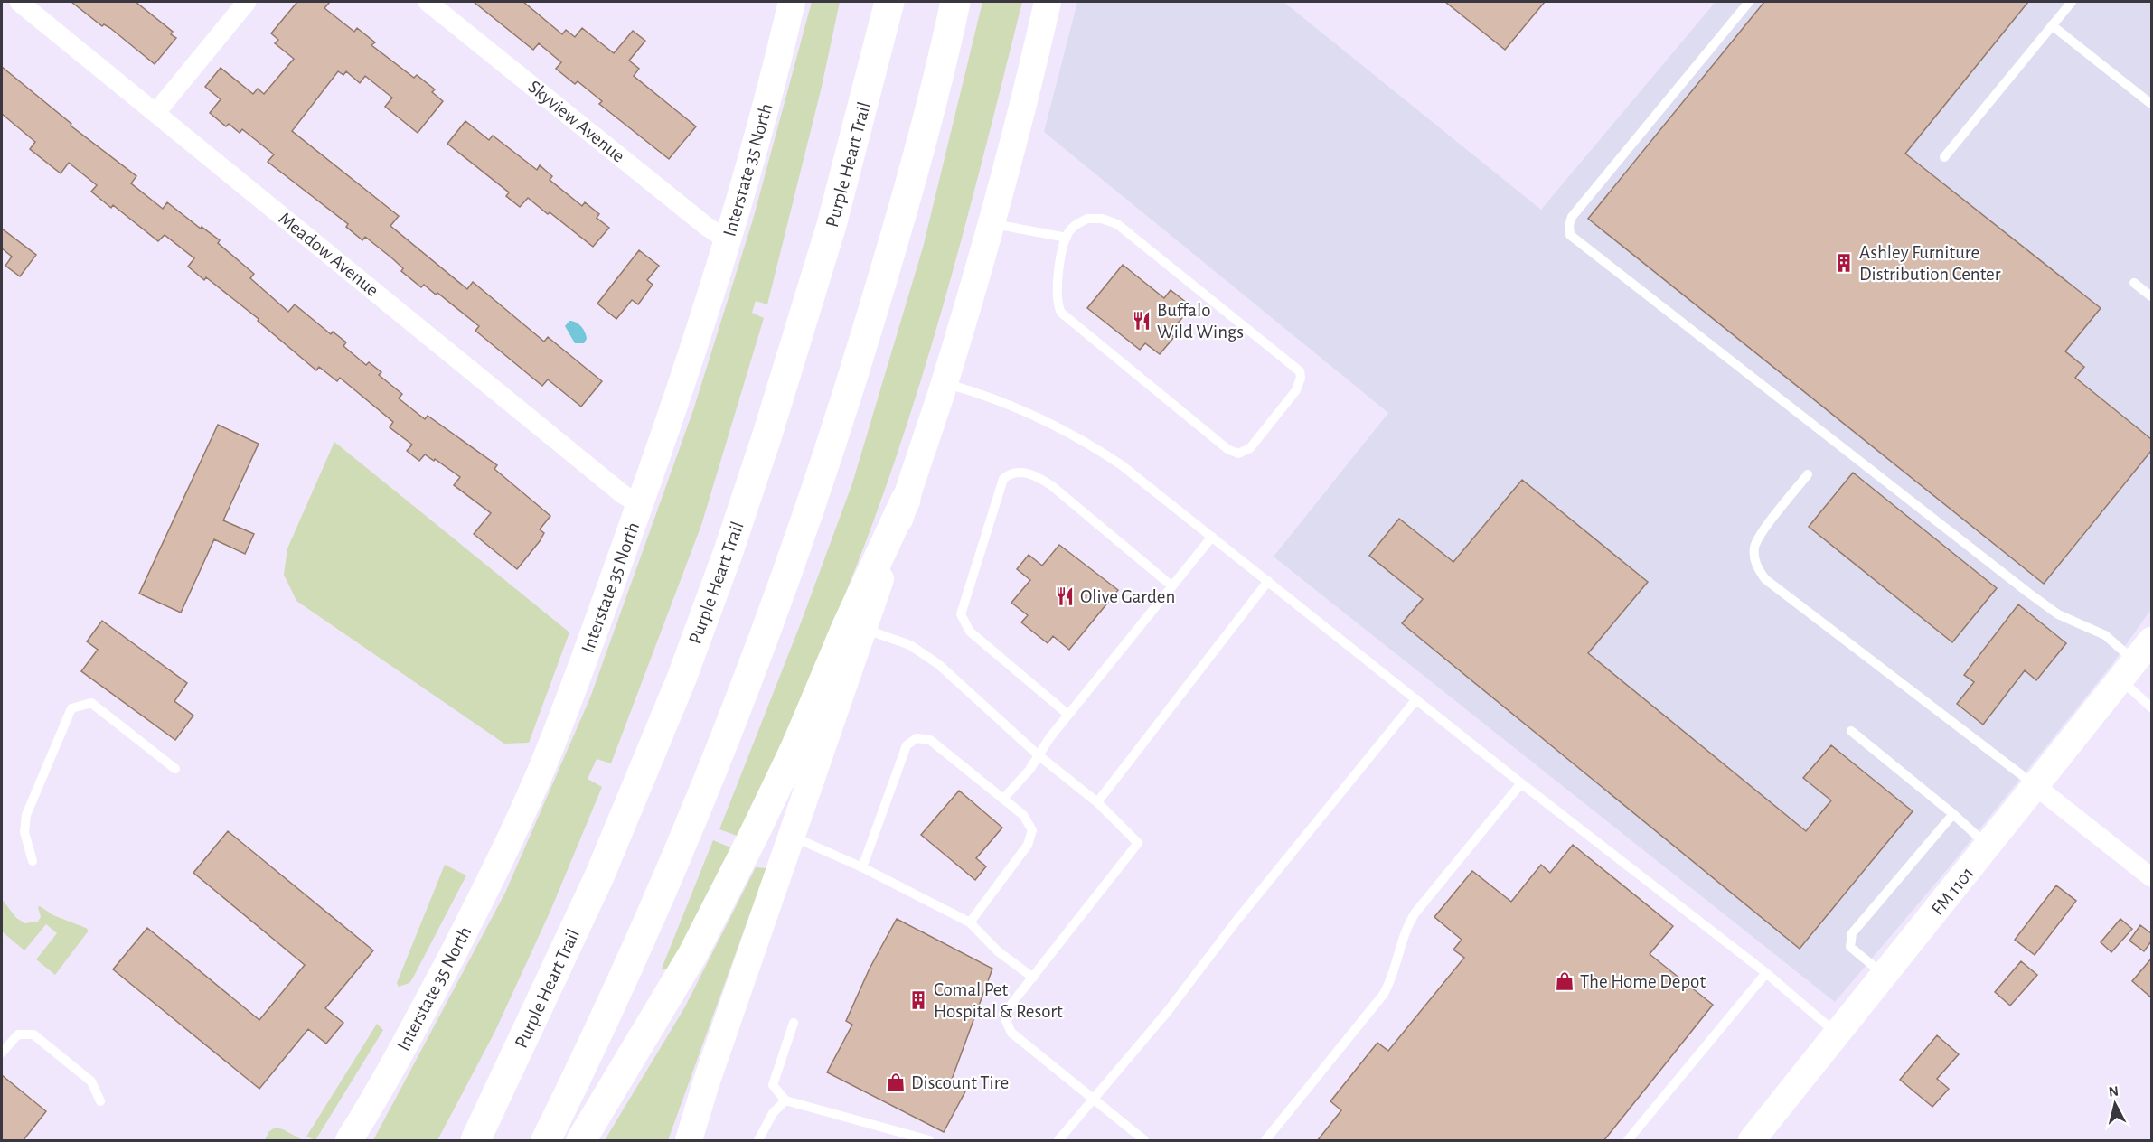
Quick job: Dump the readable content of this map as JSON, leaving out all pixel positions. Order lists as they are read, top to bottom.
{
  "streets": {
    "highway": ["Purple Heart Trail"],
    "main road": ["Interstate 35 North", "FM 1101"],
    "street": ["Skyview Avenue", "Meadow Avenue"]
  },
  "crossings": [
    ["Skyview Avenue", "Interstate 35 North"],
    ["Interstate 35 North", "Meadow Avenue"]
  ],
  "places": {
    "building": ["Ashley Furniture Distribution Center", "Comal Pet Hospital & Resort"],
    "restaurant": ["Buffalo Wild Wings", "Olive Garden"],
    "shop": ["The Home Depot", "Discount Tire"]
  },
  "north": "top"
}
